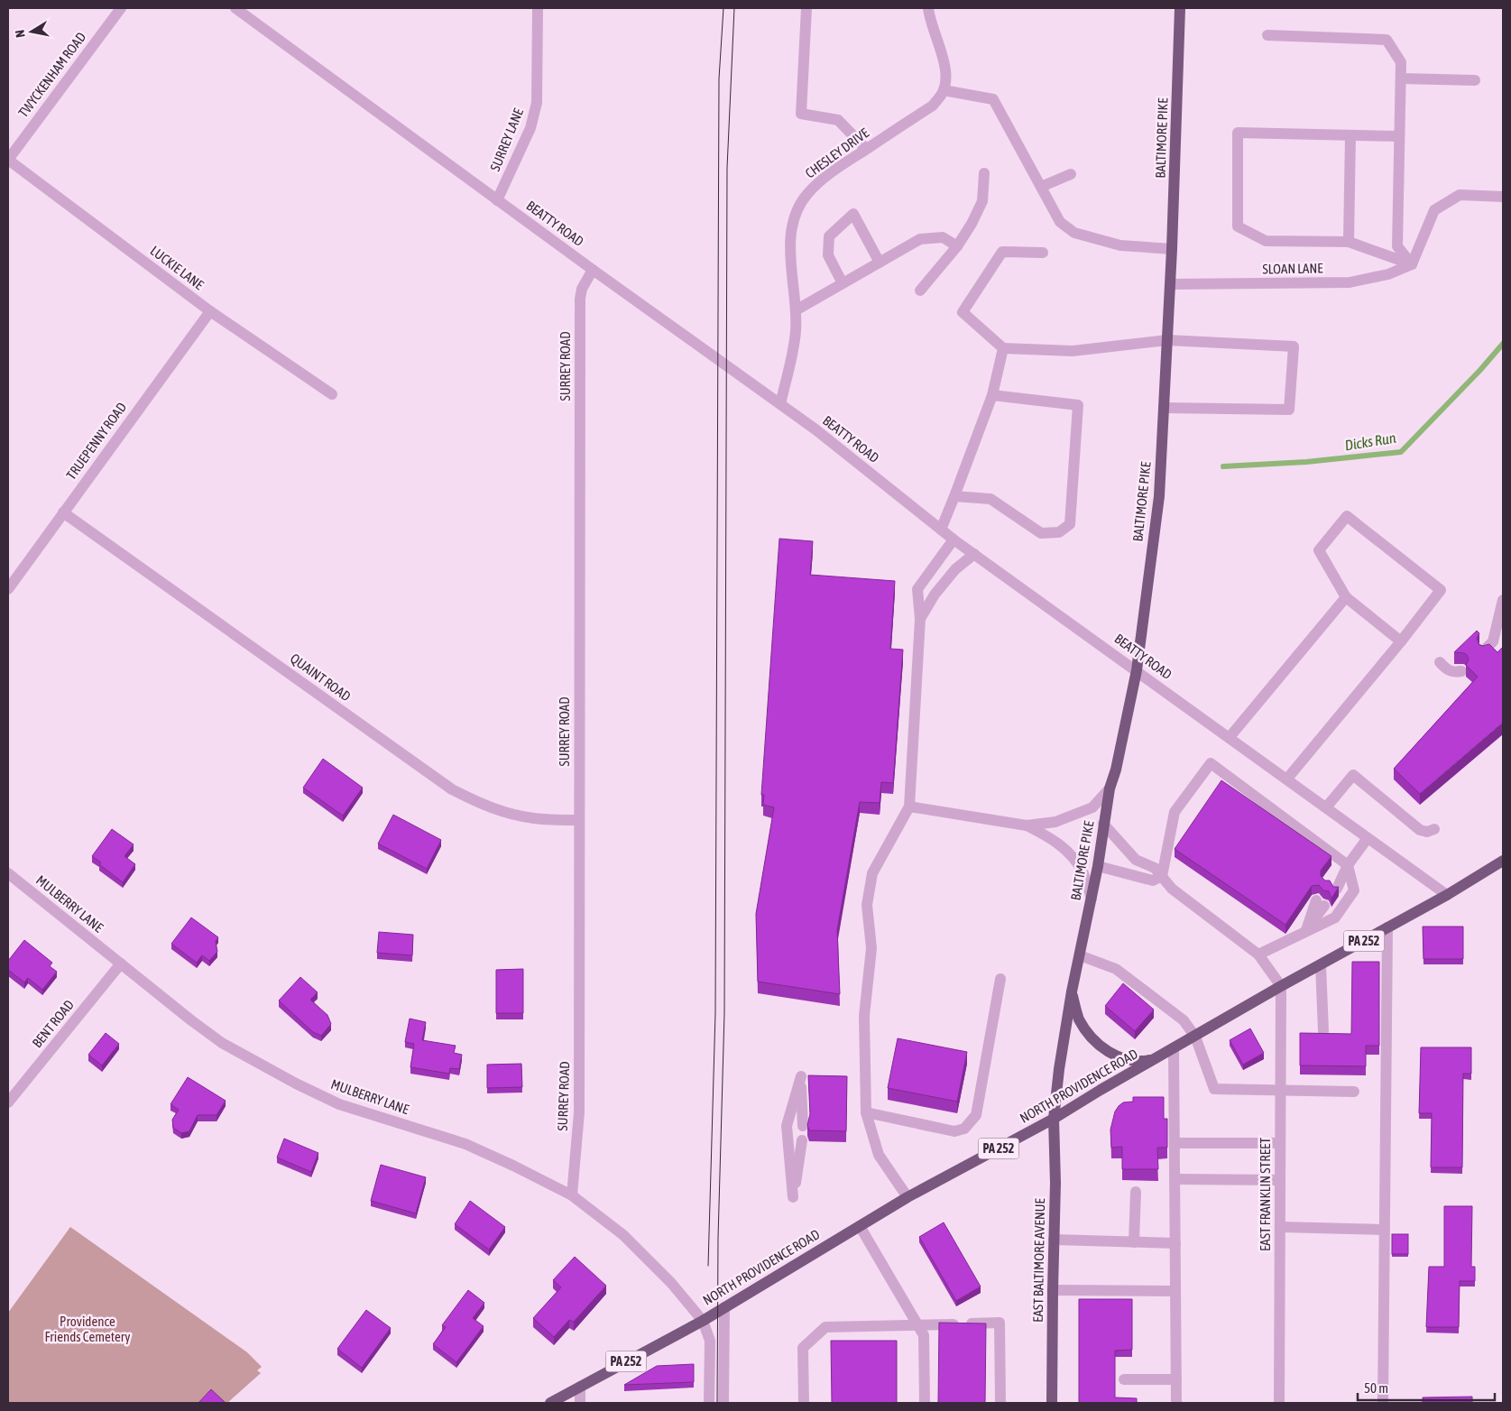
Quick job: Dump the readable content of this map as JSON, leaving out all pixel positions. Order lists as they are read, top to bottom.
{
  "streets": {
    "main road": [
      "BALTIMORE PIKE",
      "PA 252",
      "NORTH PROVIDENCE ROAD",
      "EAST BALTIMORE AVENUE"
    ],
    "street": [
      "TWYCKENHAM ROAD",
      "SURREY LANE",
      "CHESLEY DRIVE",
      "BEATTY ROAD",
      "LUCKIE LANE",
      "SLOAN LANE",
      "SURREY ROAD",
      "TRUEPENNY ROAD",
      "QUAINT ROAD",
      "MULBERRY LANE",
      "BENT ROAD",
      "EAST FRANKLIN STREET"
    ]
  },
  "crossings": [
    ["TWYCKENHAM ROAD", "LUCKIE LANE"],
    ["BALTIMORE PIKE", "BEATTY ROAD"],
    ["BALTIMORE PIKE", "SLOAN LANE"],
    ["BALTIMORE PIKE", "EAST BALTIMORE AVENUE"],
    ["SURREY LANE", "BEATTY ROAD"],
    ["CHESLEY DRIVE", "BEATTY ROAD"],
    ["BEATTY ROAD", "SURREY ROAD"],
    ["BEATTY ROAD", "NORTH PROVIDENCE ROAD"],
    ["LUCKIE LANE", "TRUEPENNY ROAD"],
    ["SURREY ROAD", "QUAINT ROAD"],
    ["SURREY ROAD", "MULBERRY LANE"],
    ["TRUEPENNY ROAD", "QUAINT ROAD"],
    ["MULBERRY LANE", "BENT ROAD"],
    ["MULBERRY LANE", "NORTH PROVIDENCE ROAD"],
    ["NORTH PROVIDENCE ROAD", "EAST FRANKLIN STREET"],
    ["NORTH PROVIDENCE ROAD", "EAST BALTIMORE AVENUE"]
  ],
  "water": ["Dicks Run"],
  "parks": ["Providence Friends Cemetery"],
  "scale_bar": "50 m",
  "north": "left"
}
